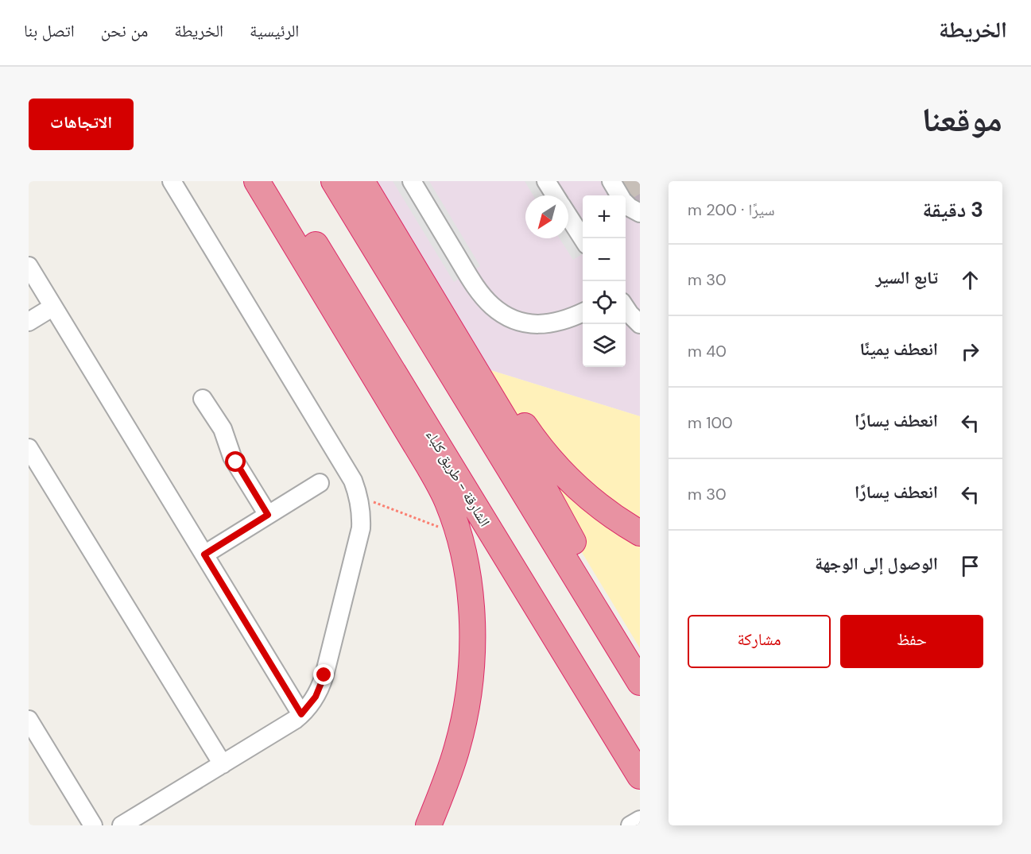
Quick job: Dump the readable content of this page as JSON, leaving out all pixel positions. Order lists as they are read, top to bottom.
{
  "streets": {
    "highway": ["الشارقة - طريق كلباء"]
  },
  "north": "bottom left",
  "page": {
    "header": "الخريطة",
    "nav": [
      "الرئيسية",
      "الخريطة",
      "من نحن",
      "اتصل بنا"
    ],
    "title": "موقعنا",
    "buttons": [
      "الاتجاهات",
      ["حفظ", "مشاركة"]
    ],
    "heading": ["3 دقيقة", "سيرًا · 200 m"],
    "map_buttons": ["+", "−"],
    "list": [
      ["تابع السير", "30 m"],
      ["انعطف يمينًا", "40 m"],
      ["انعطف يسارًا", "100 m"],
      ["انعطف يسارًا", "30 m"],
      "الوصول إلى الوجهة"
    ]
  }
}
